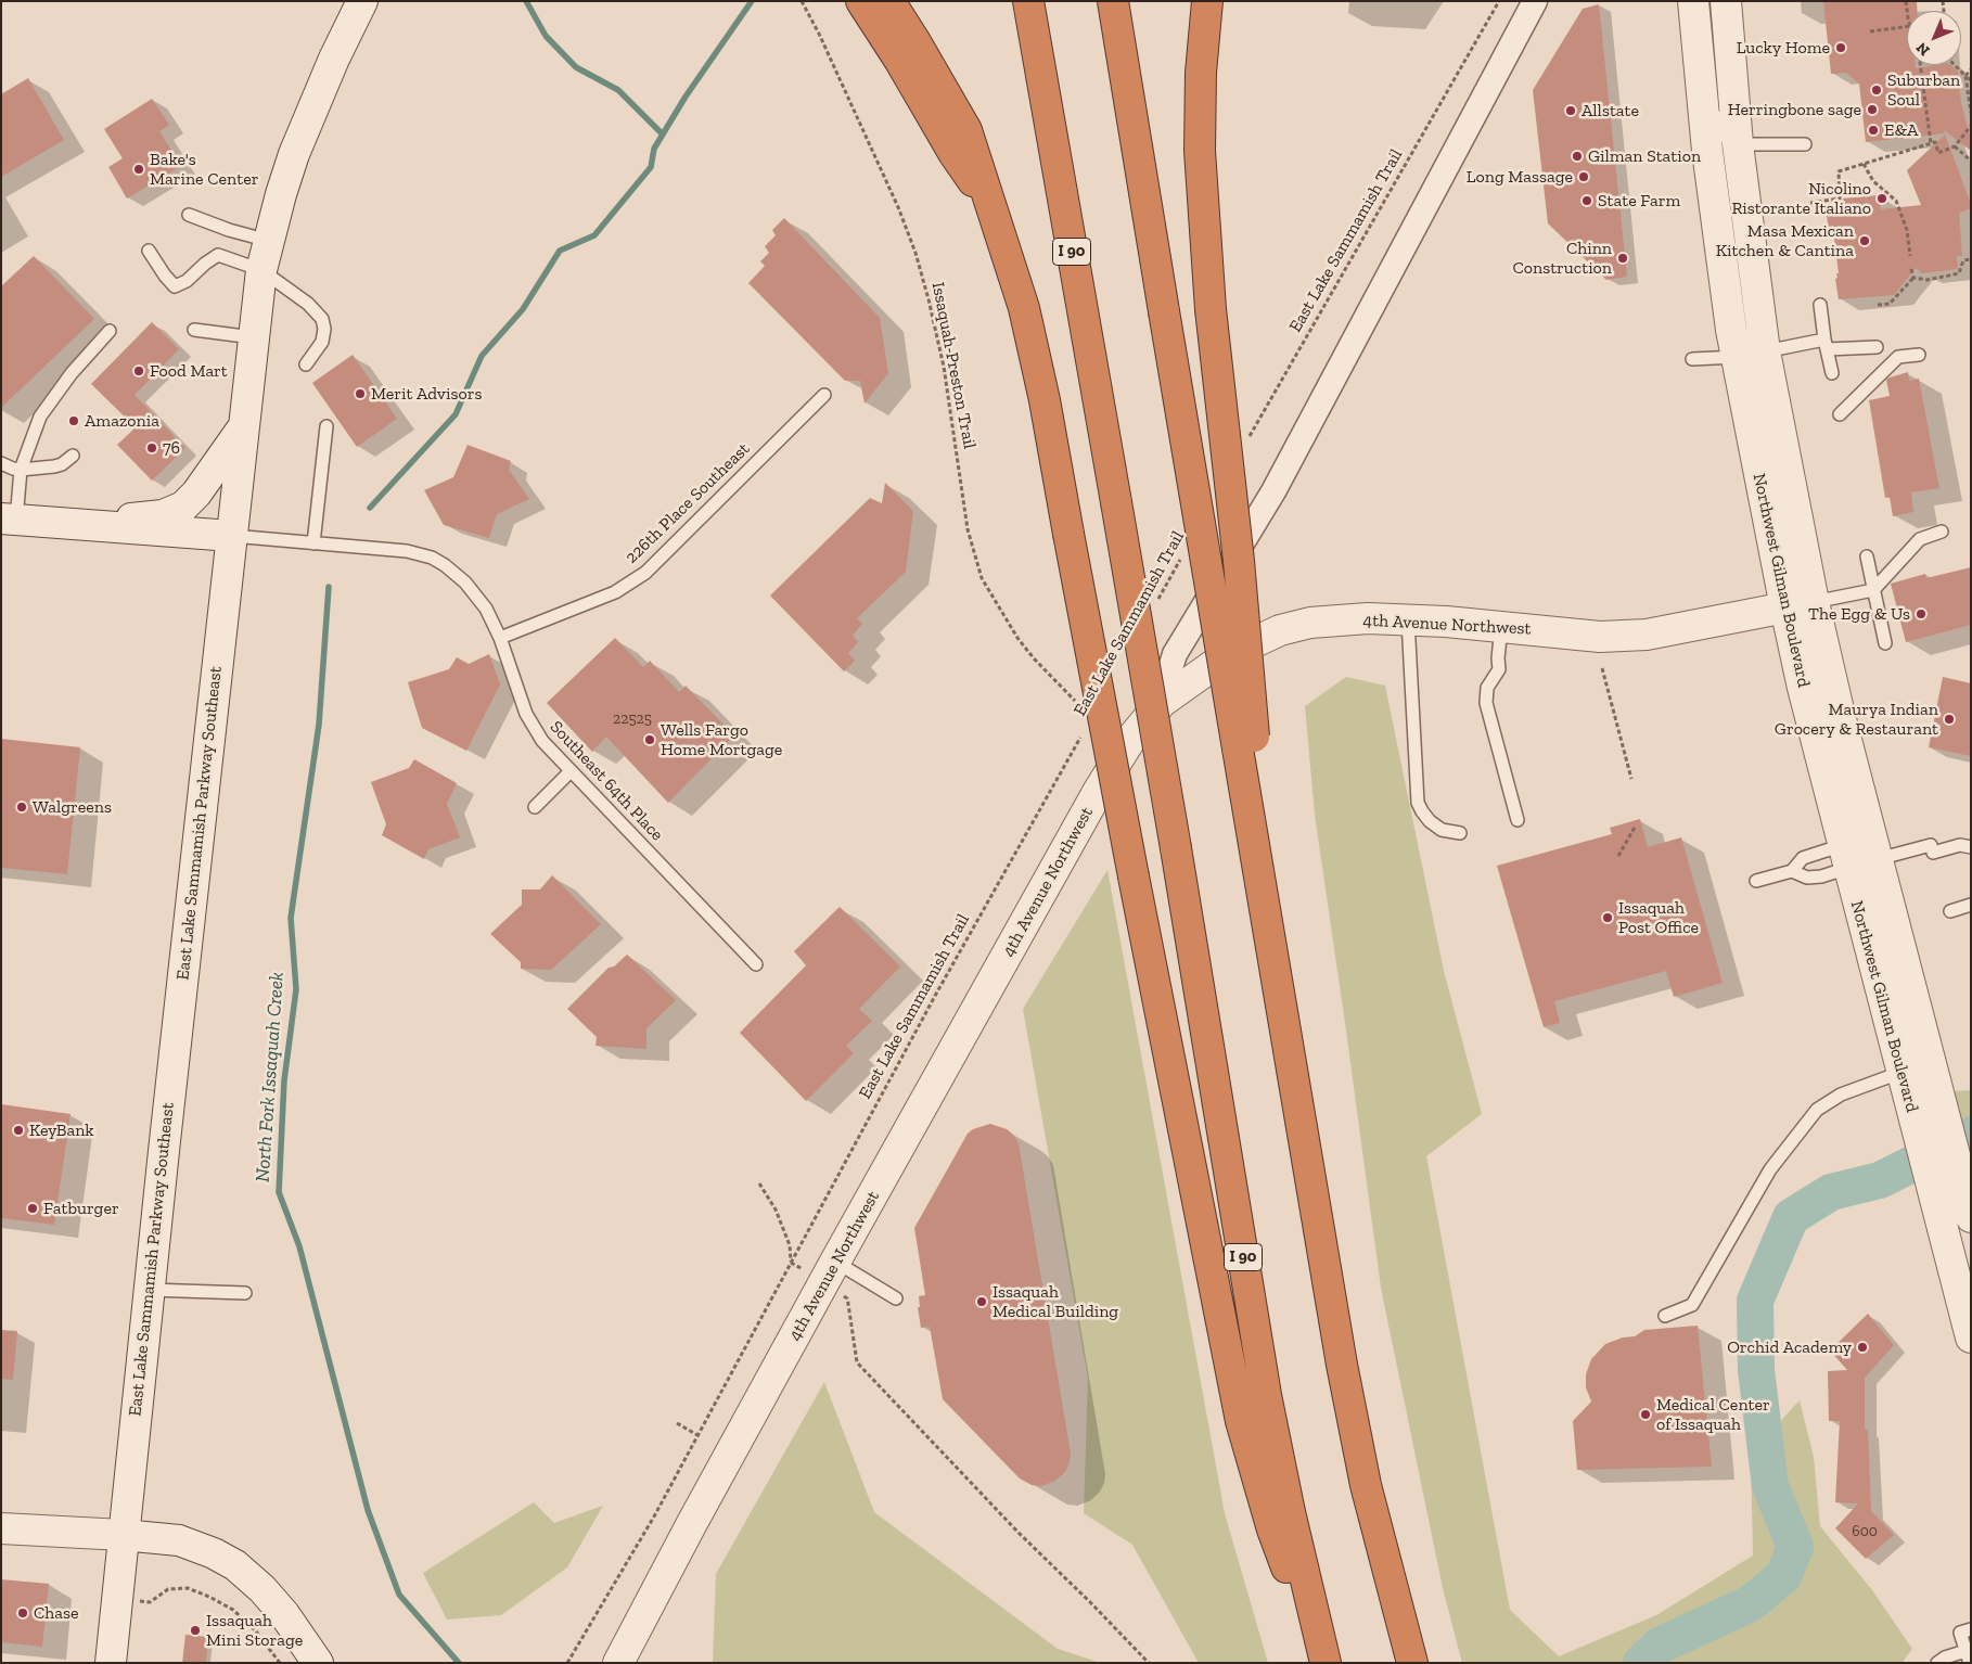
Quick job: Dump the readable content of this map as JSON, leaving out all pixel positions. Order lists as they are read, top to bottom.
{
  "streets": {
    "highway": ["I 90"],
    "street": ["Northwest Gilman Boulevard", "4th Avenue Northwest", "East Lake Sammamish Parkway Southeast"],
    "lane": ["226th Place Southeast", "Southeast 64th Place"],
    "path": ["East Lake Sammamish Trail", "Issaquah-Preston Trail"]
  },
  "crossings": [
    ["226th Place Southeast", "Southeast 64th Place"],
    ["Northwest Gilman Boulevard", "4th Avenue Northwest"],
    ["Southeast 64th Place", "East Lake Sammamish Parkway Southeast"]
  ],
  "water": ["North Fork Issaquah Creek"],
  "places": [
    "Lucky Home",
    "Suburban Soul",
    "Herringbone sage",
    "Allstate",
    "E&A",
    "Gilman Station",
    "Bake's Marine Center",
    "Long Massage",
    "Nicolino Ristorante Italiano",
    "State Farm",
    "Masa Mexican Kitchen & Cantina",
    "Chinn Construction",
    "Food Mart",
    "Merit Advisors",
    "Amazonia",
    "76",
    "The Egg & Us",
    "Maurya Indian Grocery & Restaurant",
    "Wells Fargo Home Mortgage",
    "Walgreens",
    "Issaquah Post Office",
    "KeyBank",
    "Fatburger",
    "Issaquah Medical Building",
    "Orchid Academy",
    "Medical Center of Issaquah",
    "Chase",
    "Issaquah Mini Storage"
  ],
  "house_numbers": ["22525", "600"],
  "north": "bottom left"
}
